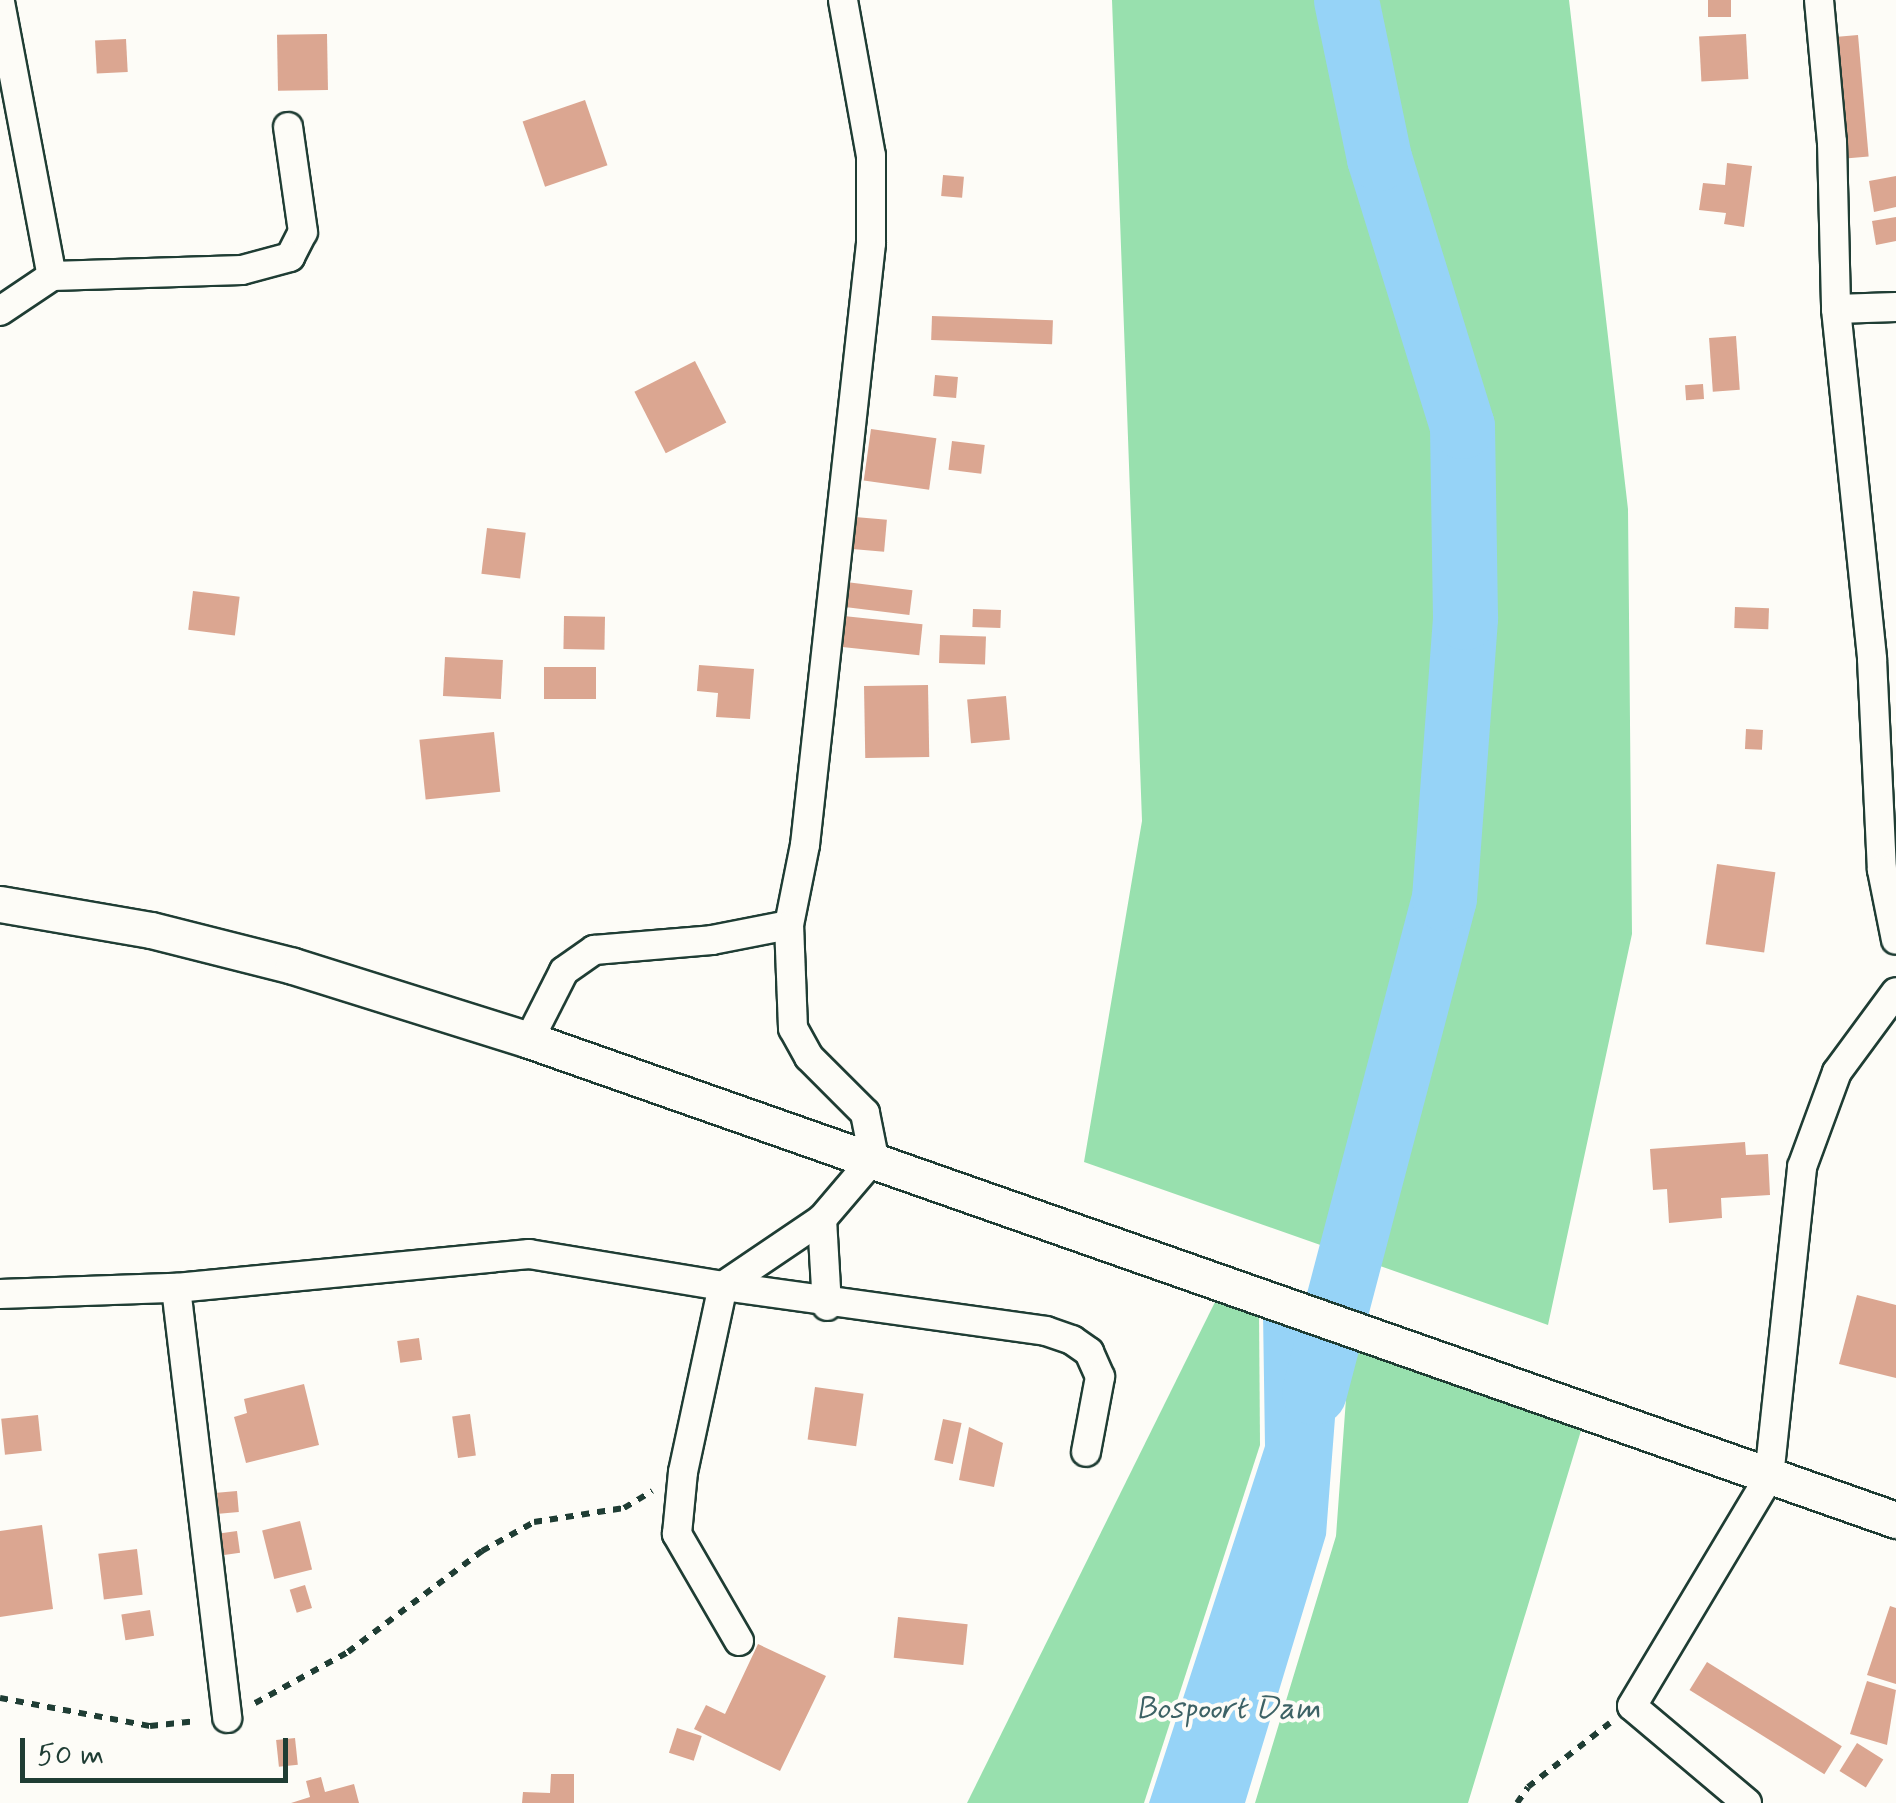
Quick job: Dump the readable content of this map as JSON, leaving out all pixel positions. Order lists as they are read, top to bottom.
{
  "water": ["Bospoort Dam"],
  "scale_bar": "50 m"
}
